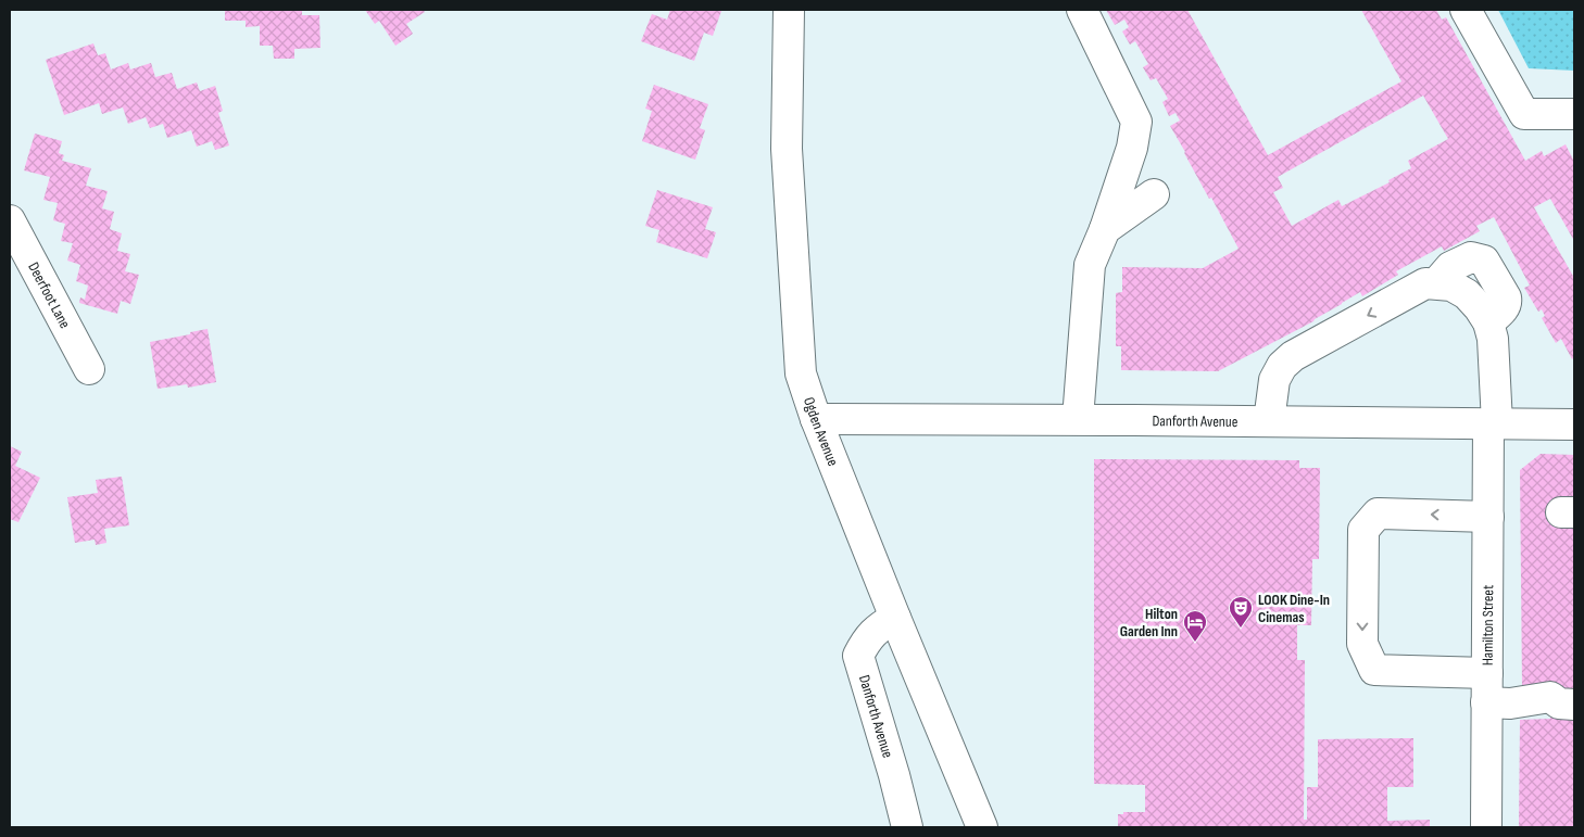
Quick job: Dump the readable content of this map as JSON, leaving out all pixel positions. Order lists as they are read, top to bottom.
{
  "streets": {
    "street": [
      "Deerfoot Lane",
      "Danforth Avenue",
      "Ogden Avenue",
      "Hamilton Street"
    ]
  },
  "crossings": [
    ["Danforth Avenue", "Ogden Avenue"],
    ["Danforth Avenue", "Hamilton Street"]
  ],
  "places": {
    "theatre": ["LOOK Dine-In Cinemas"],
    "hotel": ["Hilton Garden Inn"]
  }
}
